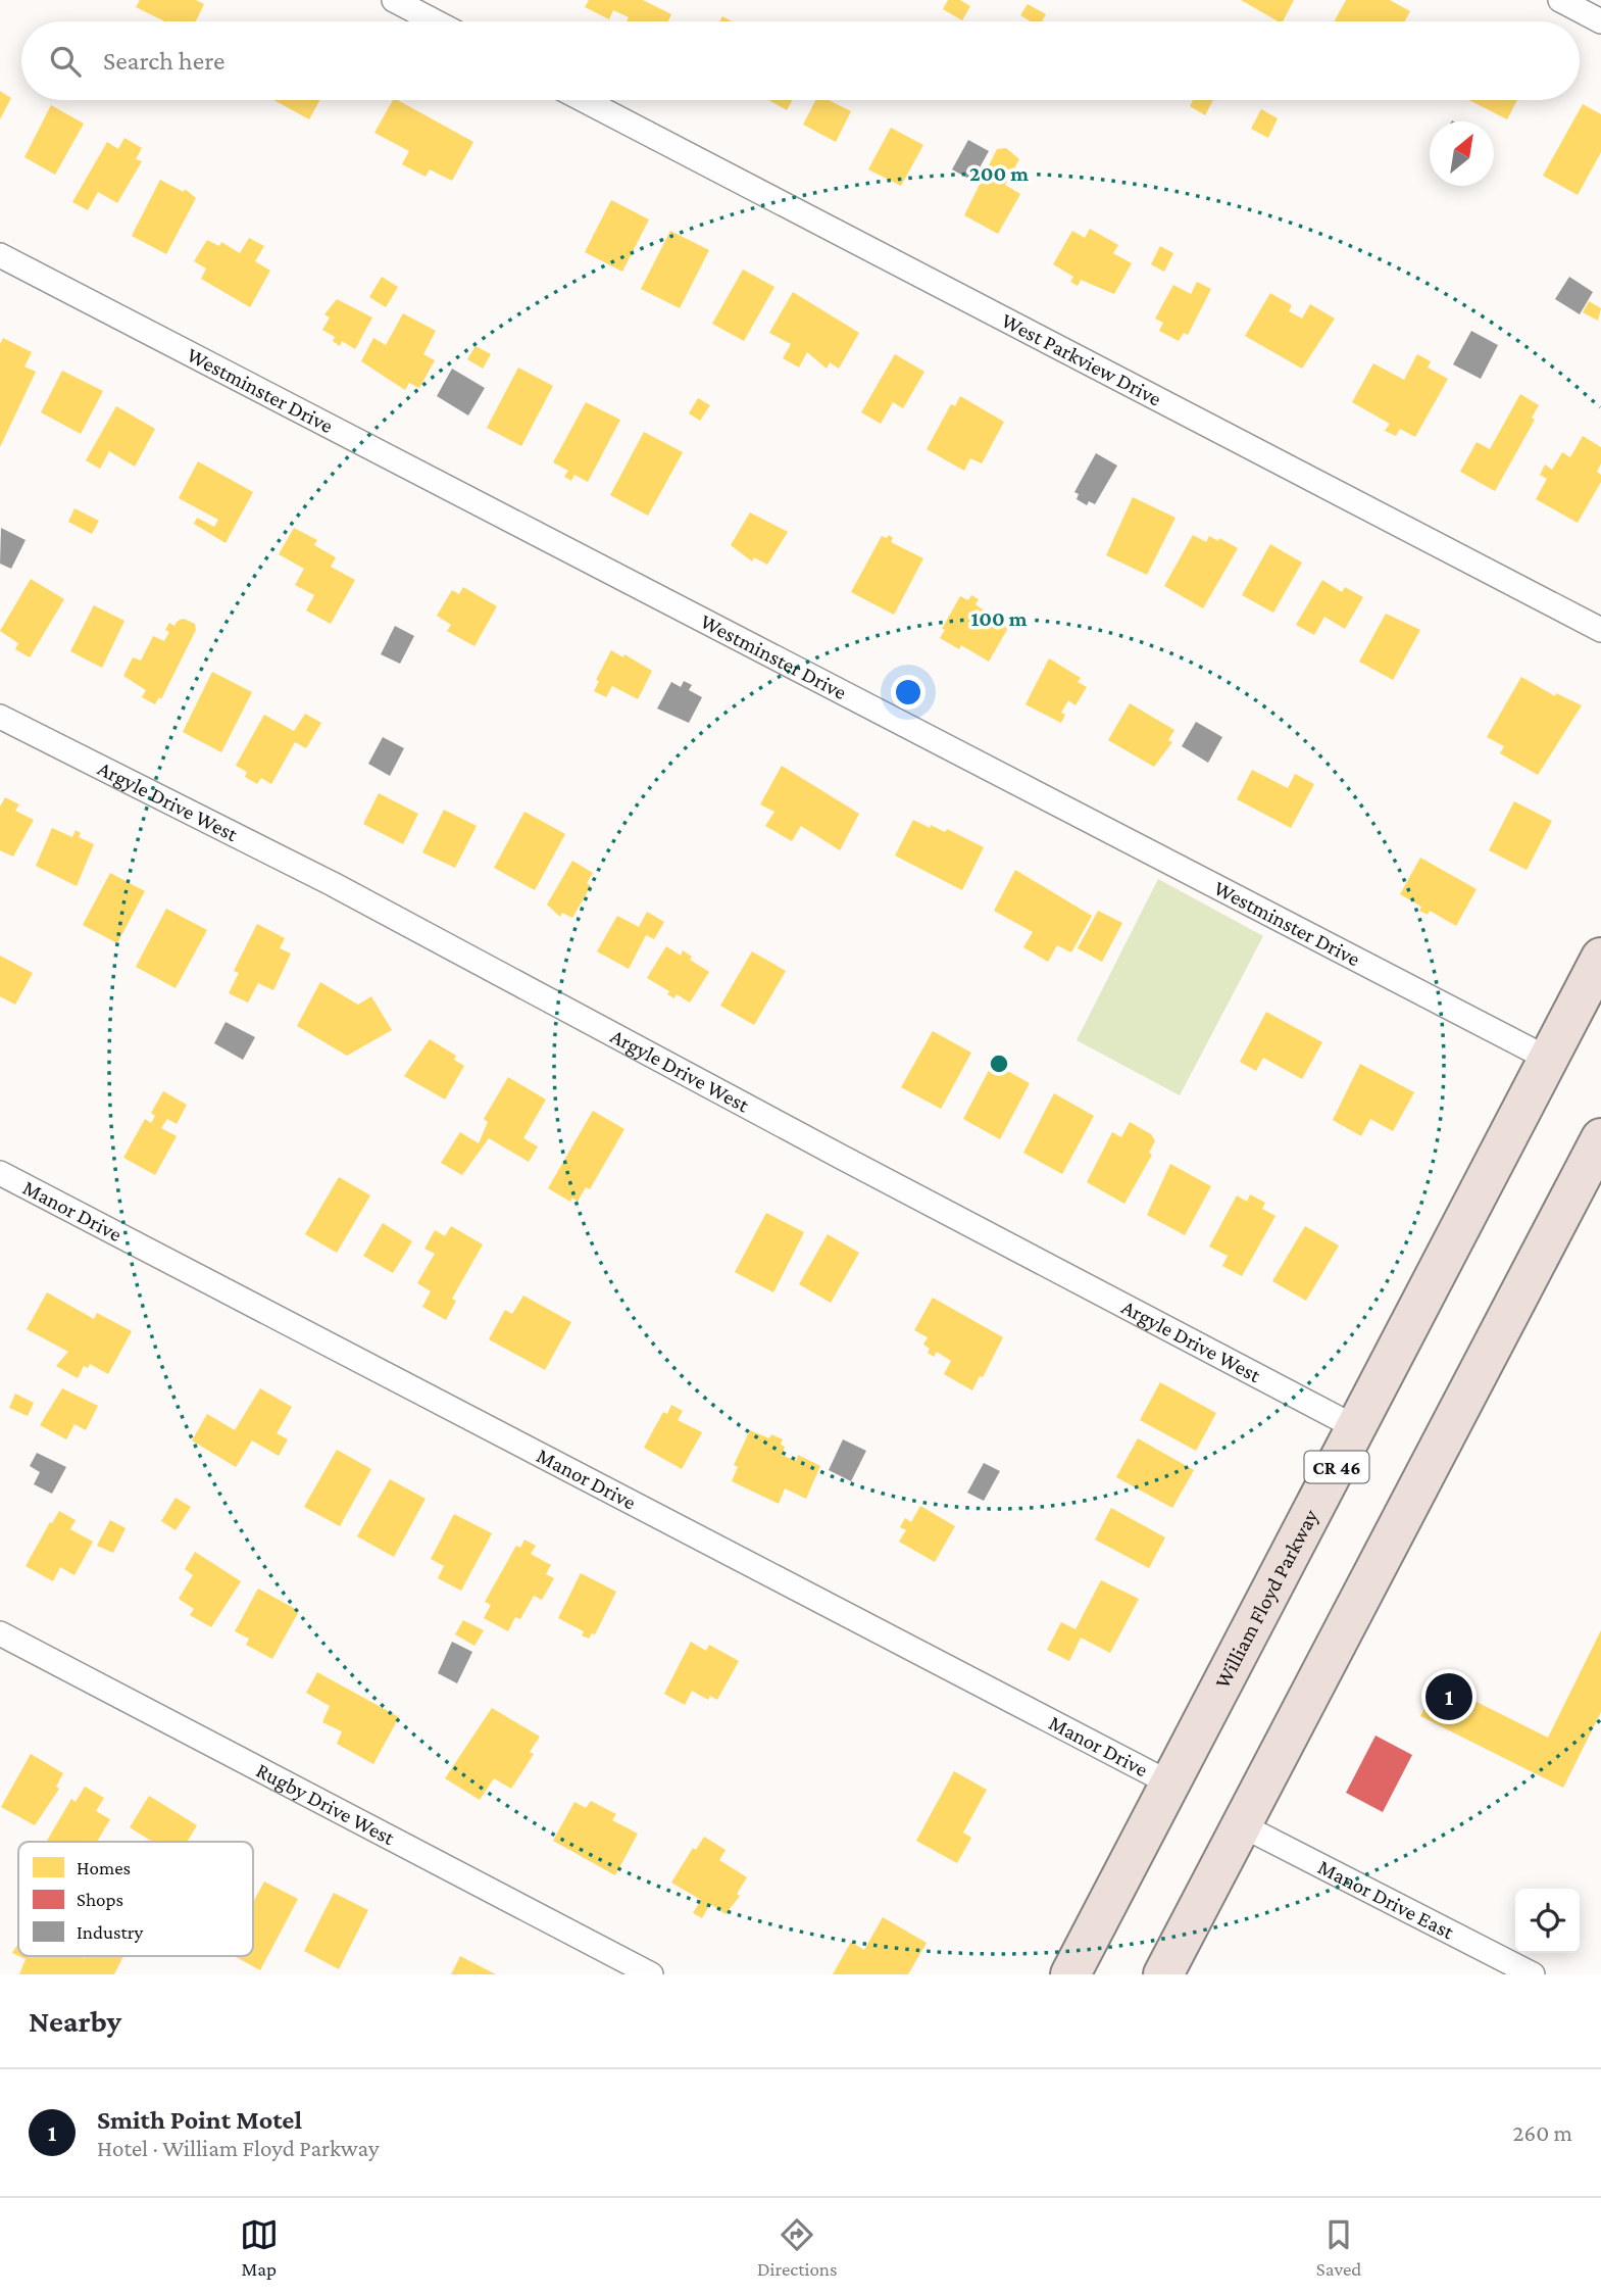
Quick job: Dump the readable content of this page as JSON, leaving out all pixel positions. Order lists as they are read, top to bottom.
{
  "streets": {
    "highway": ["CR 46", "William Floyd Parkway"],
    "street": [
      "West Parkview Drive",
      "Westminster Drive",
      "Argyle Drive West",
      "Manor Drive",
      "Rugby Drive West",
      "Manor Drive East"
    ]
  },
  "crossings": [
    ["Westminster Drive", "William Floyd Parkway"],
    ["Argyle Drive West", "William Floyd Parkway"],
    ["Manor Drive", "William Floyd Parkway"]
  ],
  "legend": ["Homes", "Shops", "Industry"],
  "north": "top right",
  "page": {
    "search": "Search here",
    "pins": "1",
    "heading": "Nearby",
    "list": [
      {
        "mark": "1",
        "name": "Smith Point Motel",
        "note": "Hotel · William Floyd Parkway",
        "value": "260 m"
      }
    ],
    "nav": ["Map", "Directions", "Saved"]
  },
  "rings": ["200 m", "100 m"]
}
